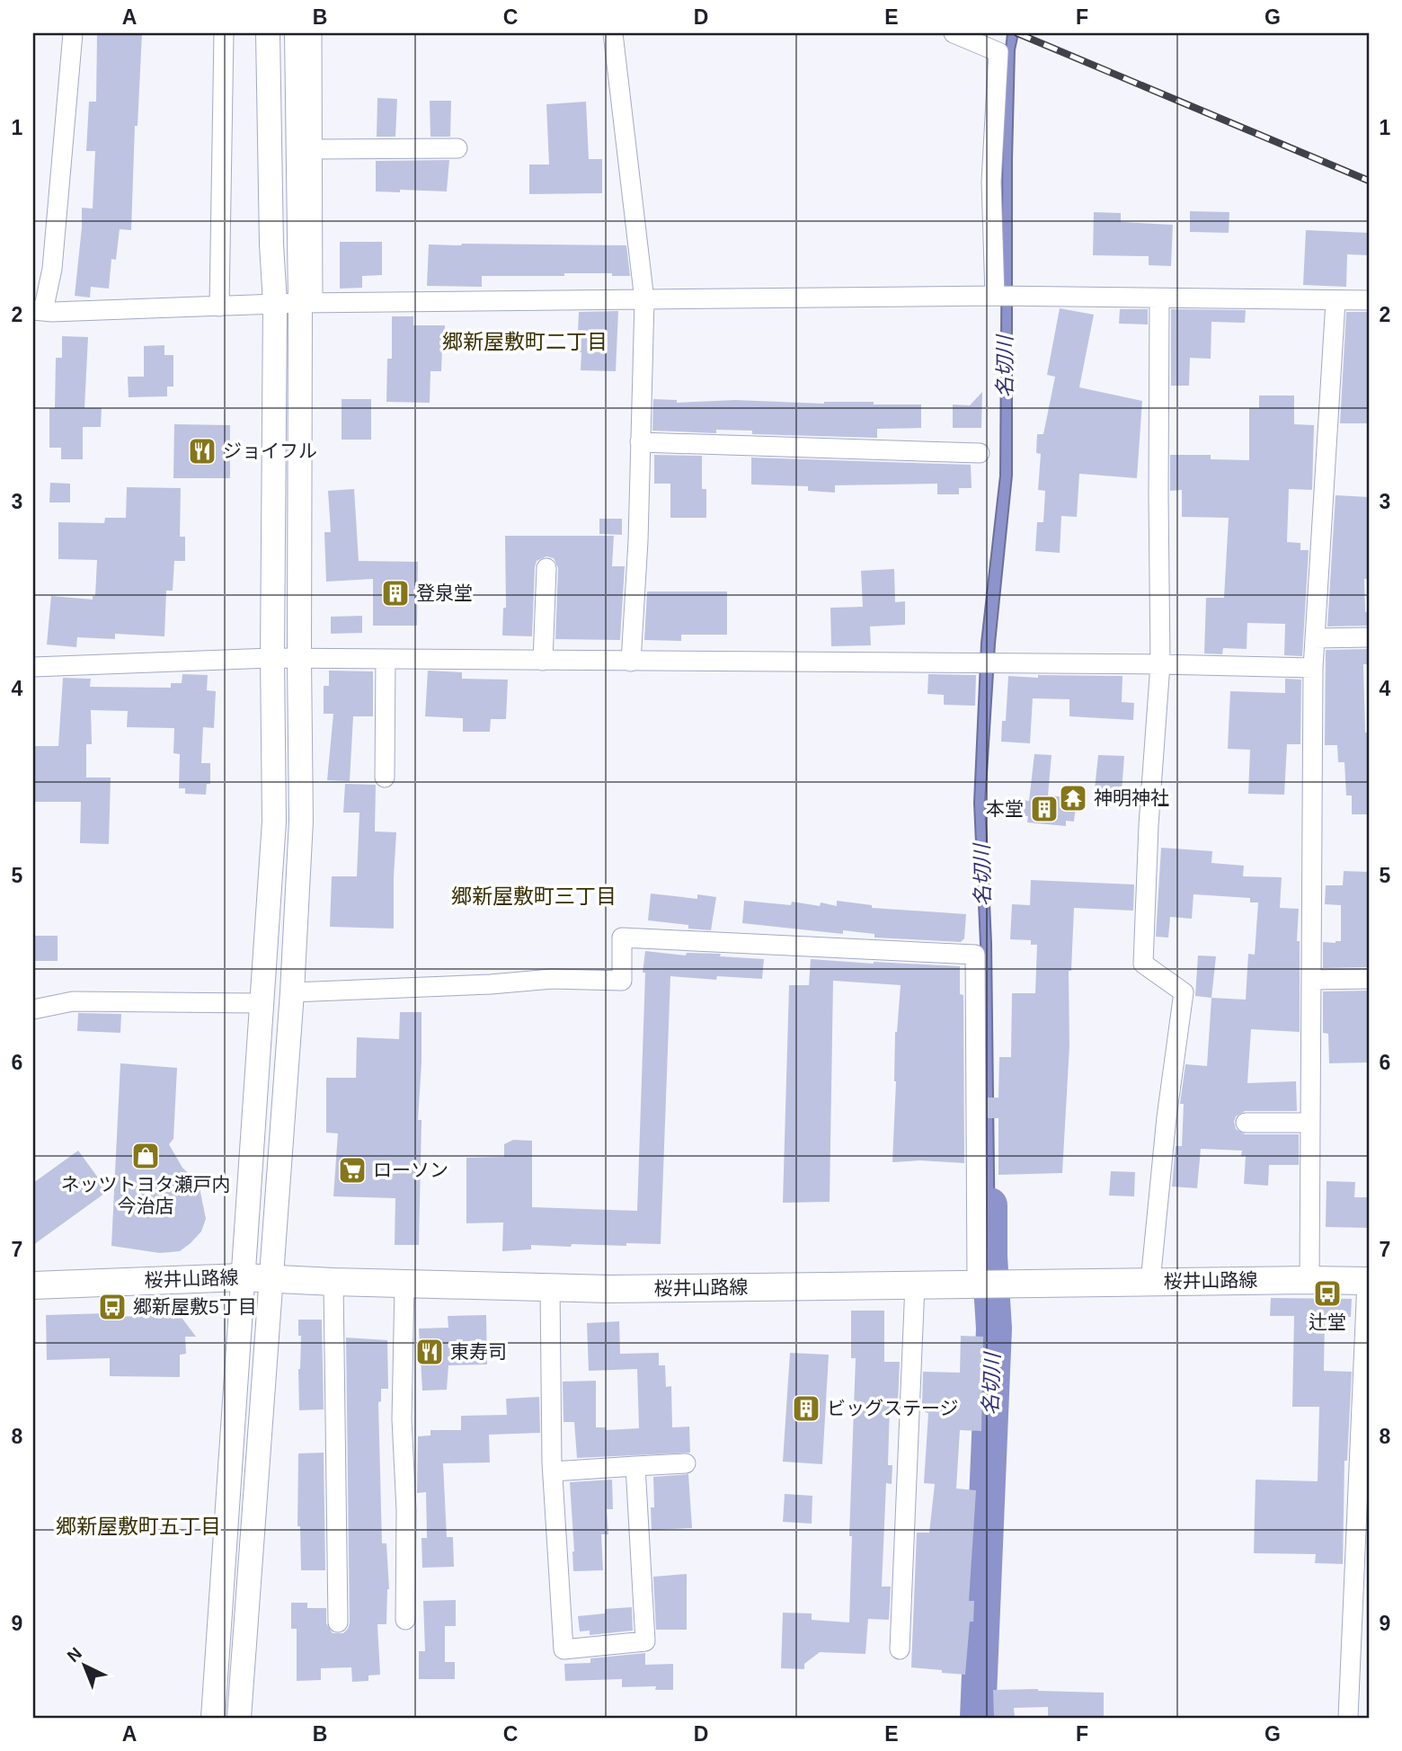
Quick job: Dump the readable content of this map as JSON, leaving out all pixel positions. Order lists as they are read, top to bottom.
{
  "streets": {
    "main road": ["桜井山路線"]
  },
  "districts": ["郷新屋敷町二丁目", "郷新屋敷町三丁目", "郷新屋敷町五丁目"],
  "water": ["名切川"],
  "places": {
    "restaurant": ["ジョイフル", "東寿司"],
    "building": ["登泉堂", "本堂", "ビッグステージ"],
    "temple": ["神明神社"],
    "shop": ["ネッツトヨタ瀬戸内 今治店"],
    "supermarket": ["ローソン"],
    "bus stop": ["辻堂", "郷新屋敷5丁目"]
  },
  "north": "top left",
  "grid": {
    "columns": [
      "A",
      "B",
      "C",
      "D",
      "E",
      "F",
      "G"
    ],
    "rows": [
      "1",
      "2",
      "3",
      "4",
      "5",
      "6",
      "7",
      "8",
      "9"
    ]
  }
}
